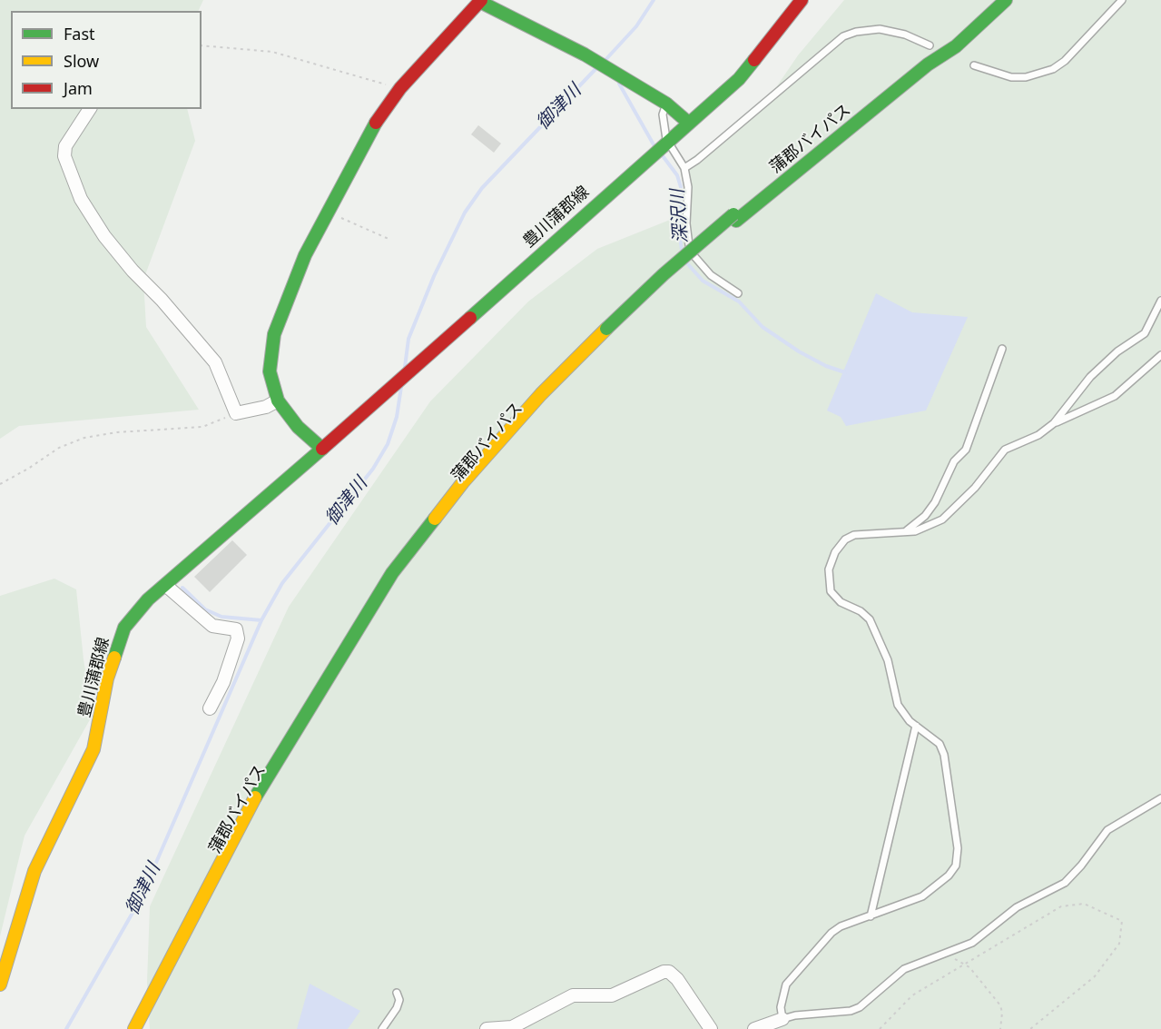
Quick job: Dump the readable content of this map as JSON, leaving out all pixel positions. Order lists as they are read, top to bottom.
{
  "streets": {
    "main road": ["蒲郡バイパス", "豊川蒲郡線"]
  },
  "water": ["御津川", "深沢川"],
  "legend": ["Fast", "Slow", "Jam"]
}
